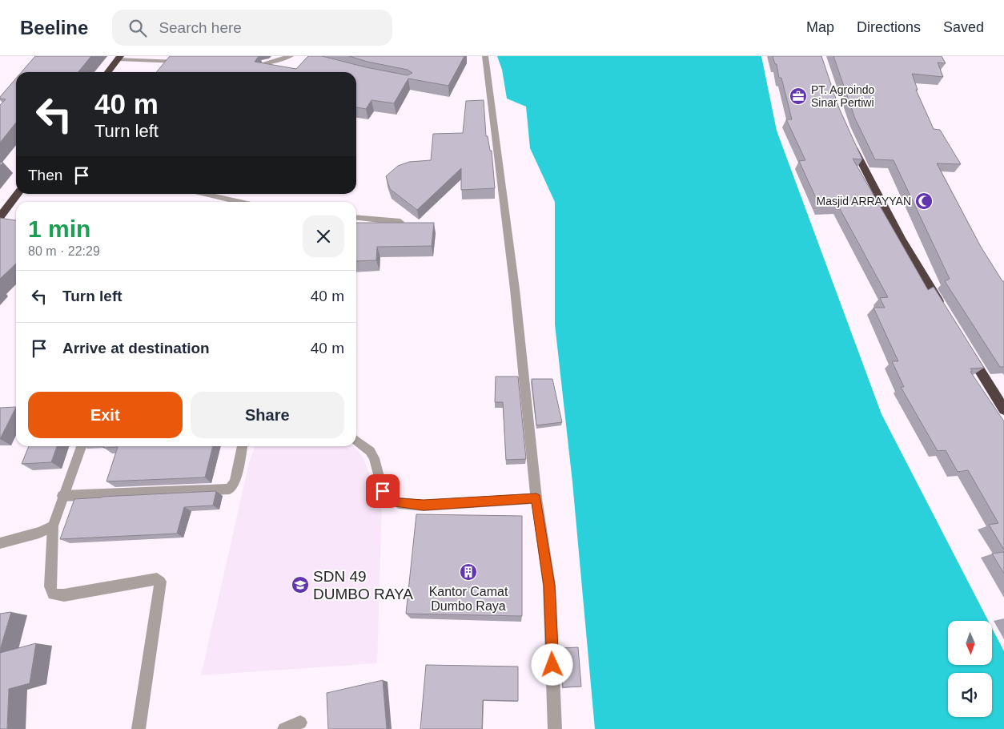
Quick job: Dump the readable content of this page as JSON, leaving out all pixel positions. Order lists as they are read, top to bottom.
{
  "places": {
    "office": ["PT. Agroindo Sinar Pertiwi"],
    "mosque": ["Masjid ARRAYYAN"],
    "building": ["Kantor Camat Dumbo Raya"],
    "school or university": ["SDN 49 DUMBO RAYA"]
  },
  "north": "bottom",
  "page": {
    "header": "Beeline",
    "search": "Search here",
    "nav": ["Map", "Directions", "Saved"],
    "turn": ["40 m", "Turn left"],
    "then": "Then",
    "heading": ["1 min", "80 m · 22:29"],
    "list": [
      {
        "name": "Turn left",
        "value": "40 m"
      },
      {
        "name": "Arrive at destination",
        "value": "40 m"
      }
    ],
    "buttons": ["Exit", "Share"]
  }
}
